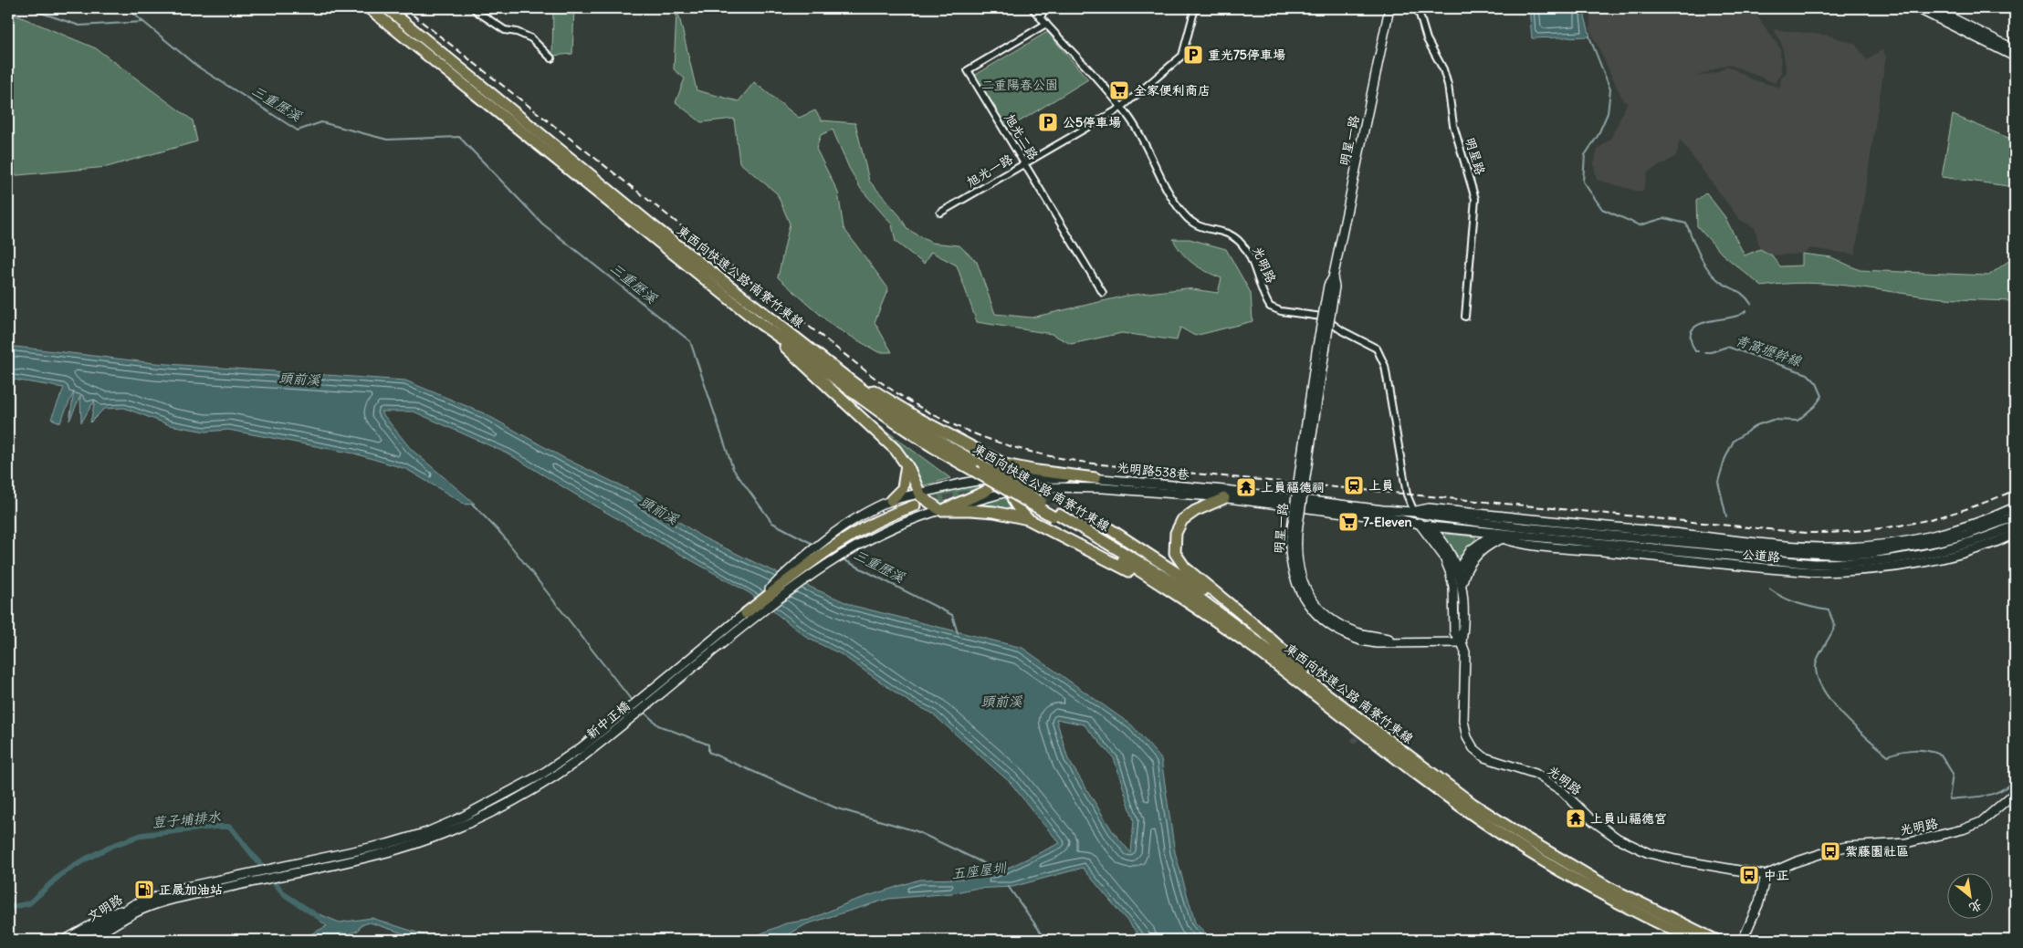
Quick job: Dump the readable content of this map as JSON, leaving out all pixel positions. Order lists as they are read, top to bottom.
{
  "streets": {
    "highway": ["東西向快速公路 南寮竹東線"],
    "street": [
      "旭光二路",
      "明星一路",
      "明星路",
      "旭光一路",
      "光明路",
      "光明路538巷",
      "公道路",
      "新中正橋",
      "文明路"
    ]
  },
  "crossings": [
    ["旭光二路", "旭光一路"],
    ["旭光二路", "光明路"],
    ["明星一路", "光明路"],
    ["旭光一路", "光明路"],
    ["光明路", "光明路538巷"],
    ["光明路", "公道路"],
    ["光明路538巷", "公道路"],
    ["光明路538巷", "新中正橋"],
    ["新中正橋", "文明路"]
  ],
  "water": [
    "三重歷溪",
    "青窩壢幹線",
    "頭前溪",
    "荳子埔排水",
    "五座屋圳"
  ],
  "parks": ["二重陽春公園"],
  "places": {
    "parking": ["重光75停車場", "公5停車場"],
    "supermarket": ["全家便利商店", "7-Eleven"],
    "station": ["上員"],
    "temple": ["上員福德祠", "上員山福德宮"],
    "bus stop": ["紫藤園社區", "中正"],
    "fuel station": ["正晟加油站"]
  },
  "north": "bottom right"
}
